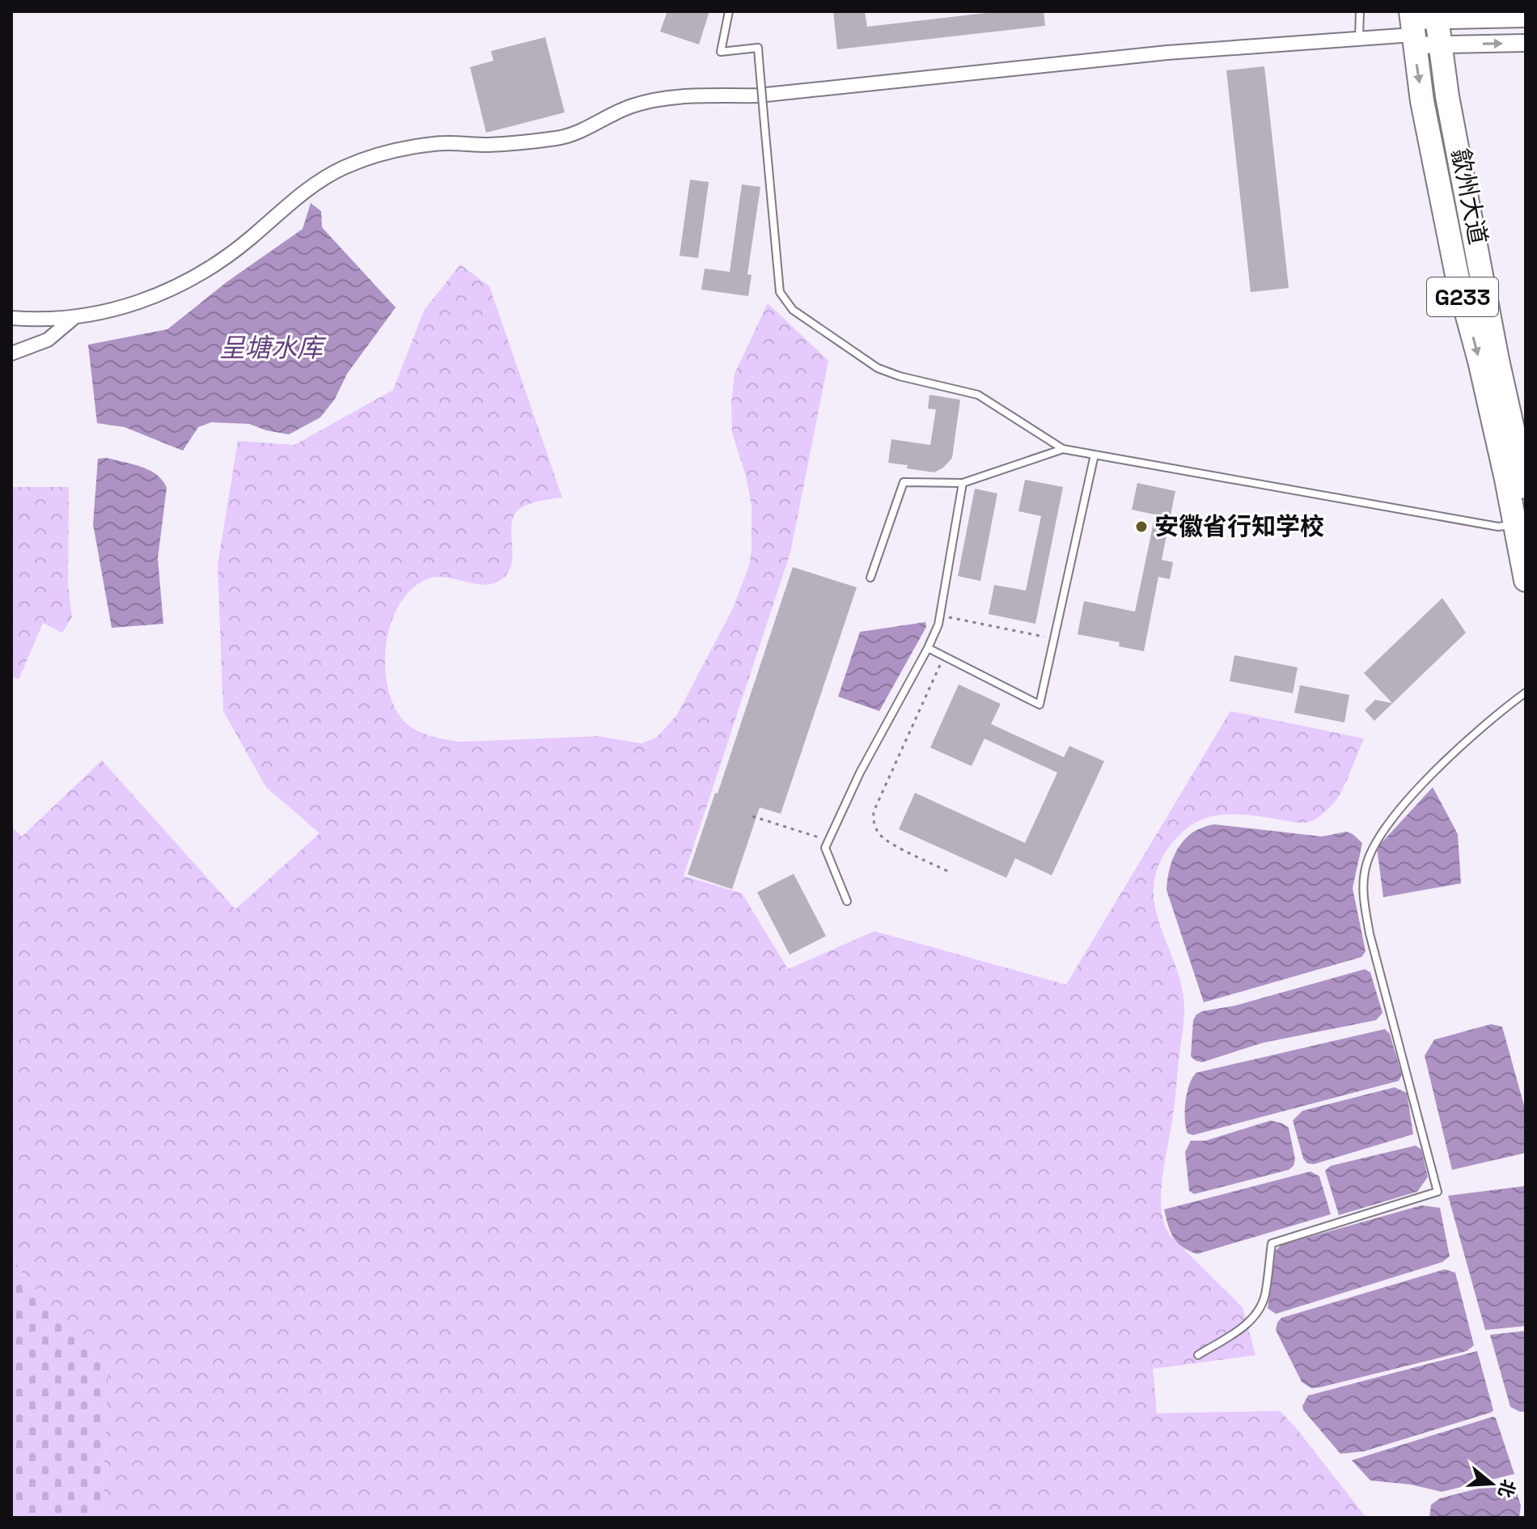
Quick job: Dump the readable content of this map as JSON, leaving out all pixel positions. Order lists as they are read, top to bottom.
{
  "streets": {
    "highway": ["歙州大道", "G233"]
  },
  "water": ["呈塘水库"],
  "places": ["安徽省行知学校"],
  "north": "right"
}
